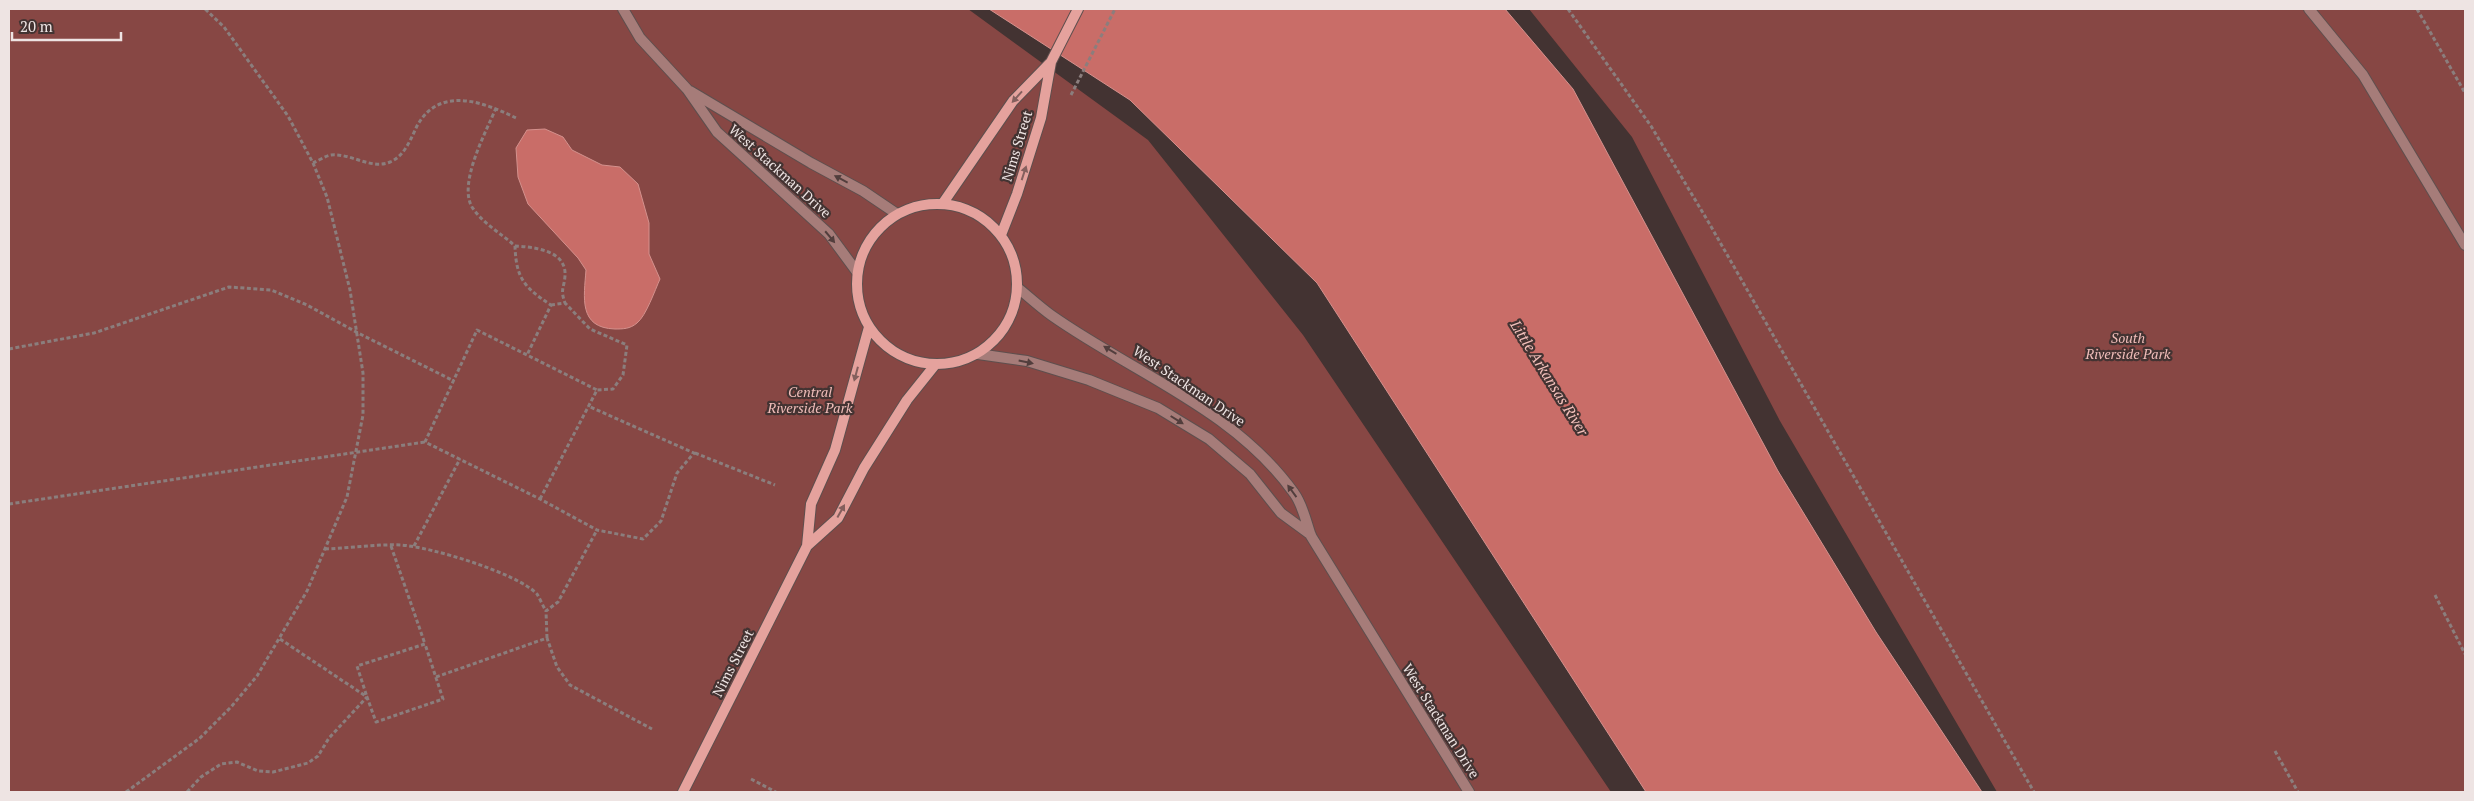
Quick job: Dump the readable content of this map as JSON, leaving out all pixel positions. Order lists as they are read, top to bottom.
{
  "streets": {
    "street": ["Nims Street", "West Stackman Drive"]
  },
  "crossings": [
    ["Nims Street", "West Stackman Drive"]
  ],
  "water": ["Little Arkansas River"],
  "parks": ["South Riverside Park", "Central Riverside Park"],
  "scale_bar": "20 m"
}
